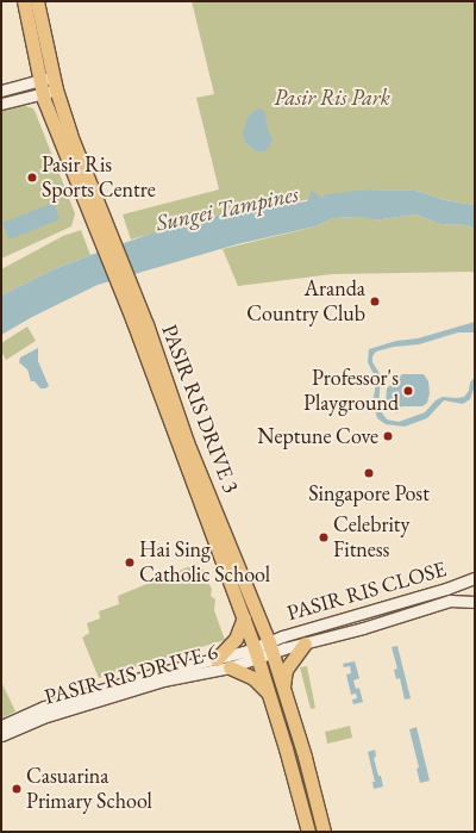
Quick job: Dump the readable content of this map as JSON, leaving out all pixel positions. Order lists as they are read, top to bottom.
{
  "streets": {
    "main road": ["PASIR RIS DRIVE 3"],
    "street": ["PASIR RIS CLOSE", "PASIR RIS DRIVE 6"]
  },
  "crossings": [
    ["PASIR RIS DRIVE 3", "PASIR RIS CLOSE"],
    ["PASIR RIS DRIVE 3", "PASIR RIS DRIVE 6"],
    ["PASIR RIS CLOSE", "PASIR RIS DRIVE 6"]
  ],
  "water": ["Sungei Tampines"],
  "parks": ["Pasir Ris Park"],
  "places": [
    "Pasir Ris Sports Centre",
    "Aranda Country Club",
    "Professor's Playground",
    "Neptune Cove",
    "Singapore Post",
    "Celebrity Fitness",
    "Hai Sing Catholic School",
    "Casuarina Primary School"
  ]
}
